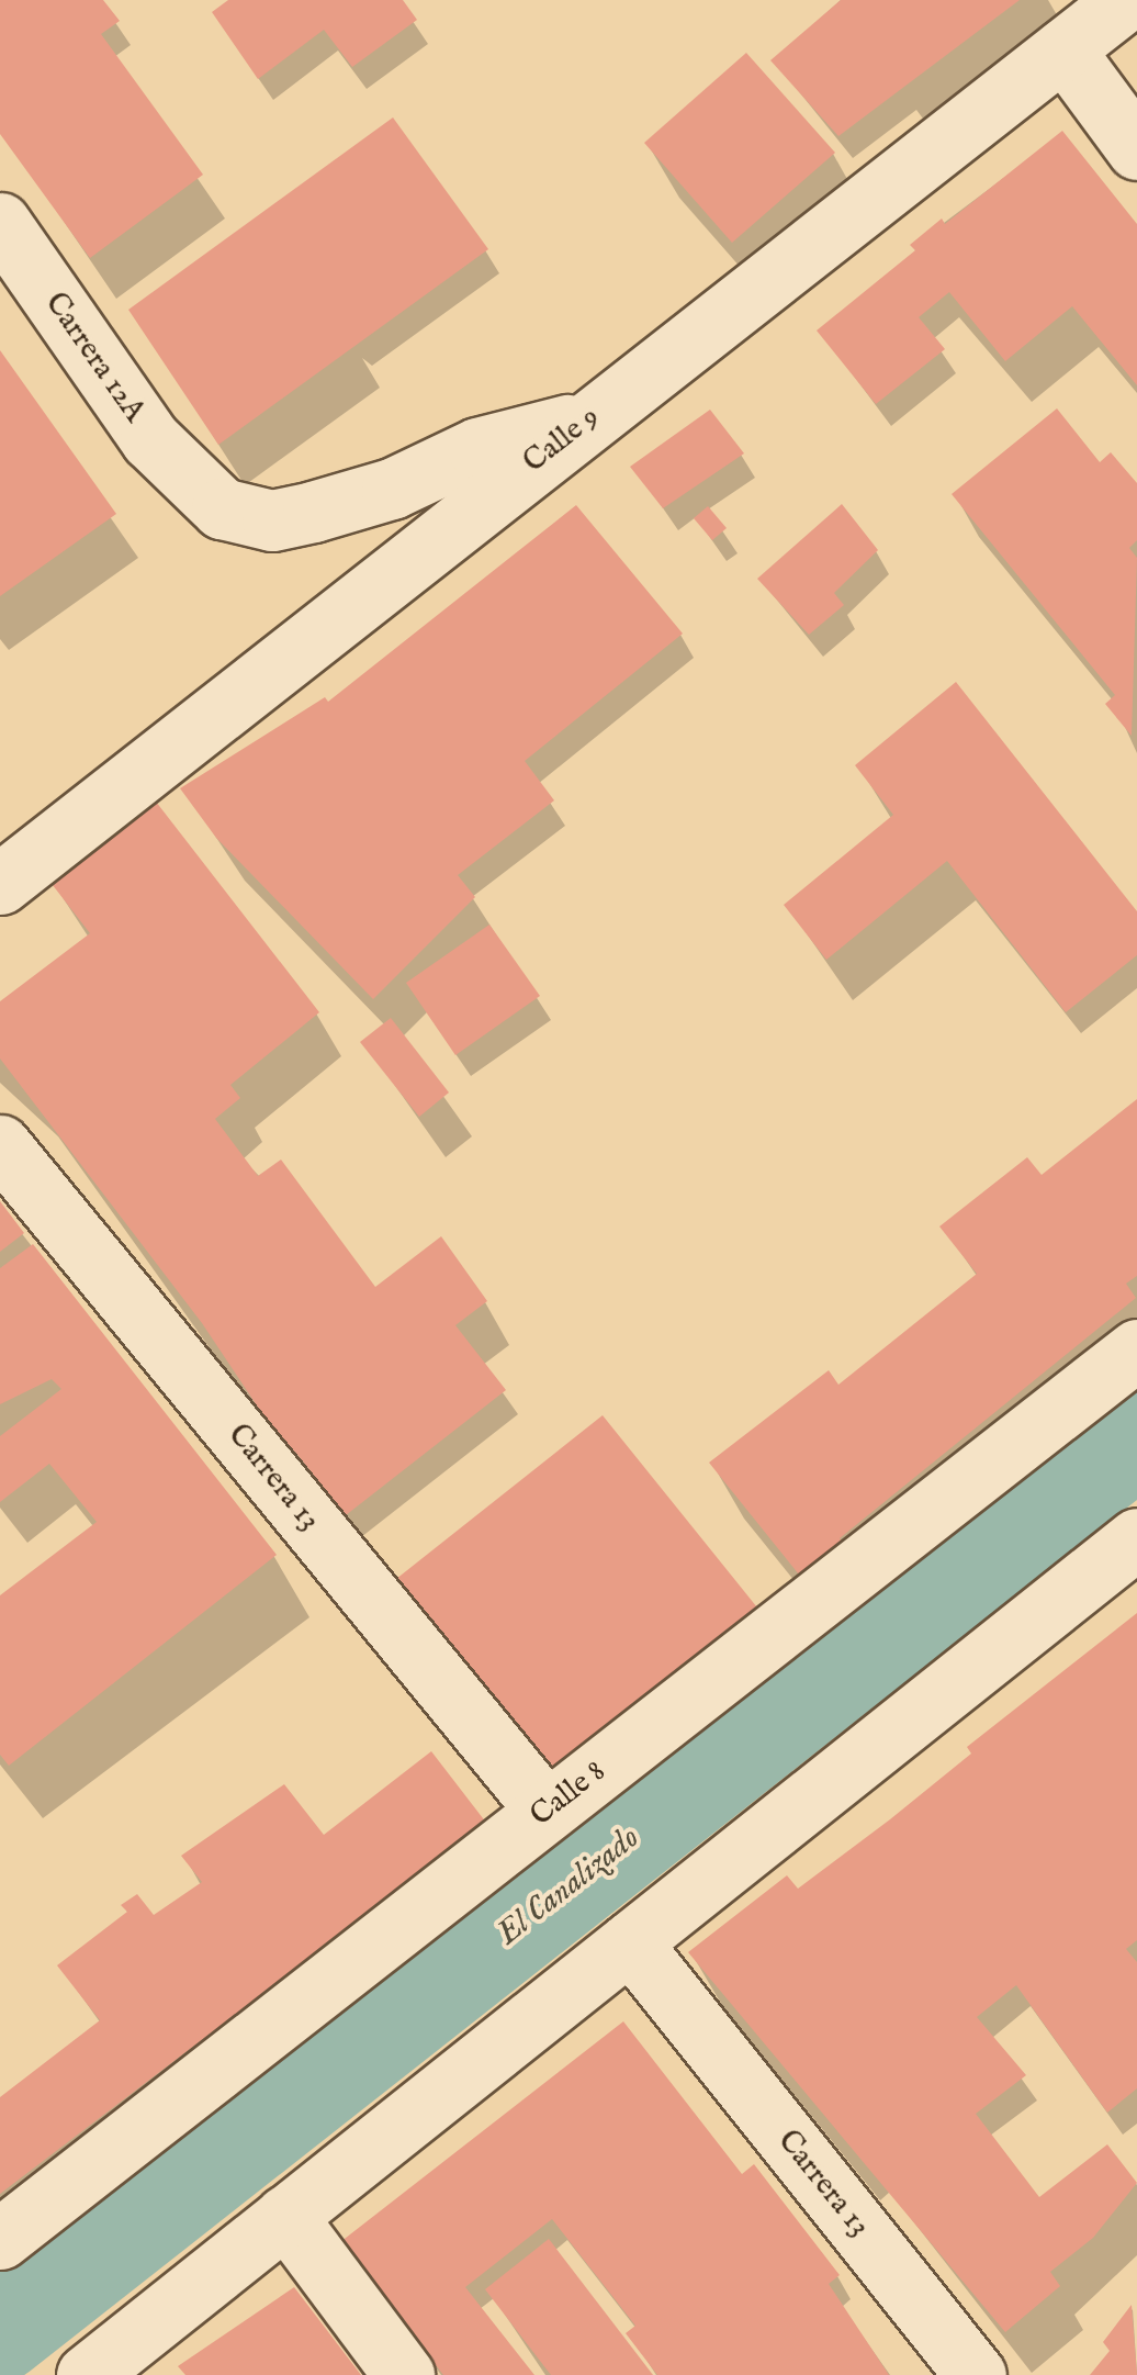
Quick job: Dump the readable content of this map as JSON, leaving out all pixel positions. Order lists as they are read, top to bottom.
{
  "streets": {
    "street": [
      "Carrera 12A",
      "Calle 9",
      "Carrera 13",
      "Calle 8"
    ]
  },
  "crossings": [
    ["Carrera 12A", "Calle 9"],
    ["Carrera 13", "Calle 8"]
  ],
  "water": ["El Canalizado"]
}
